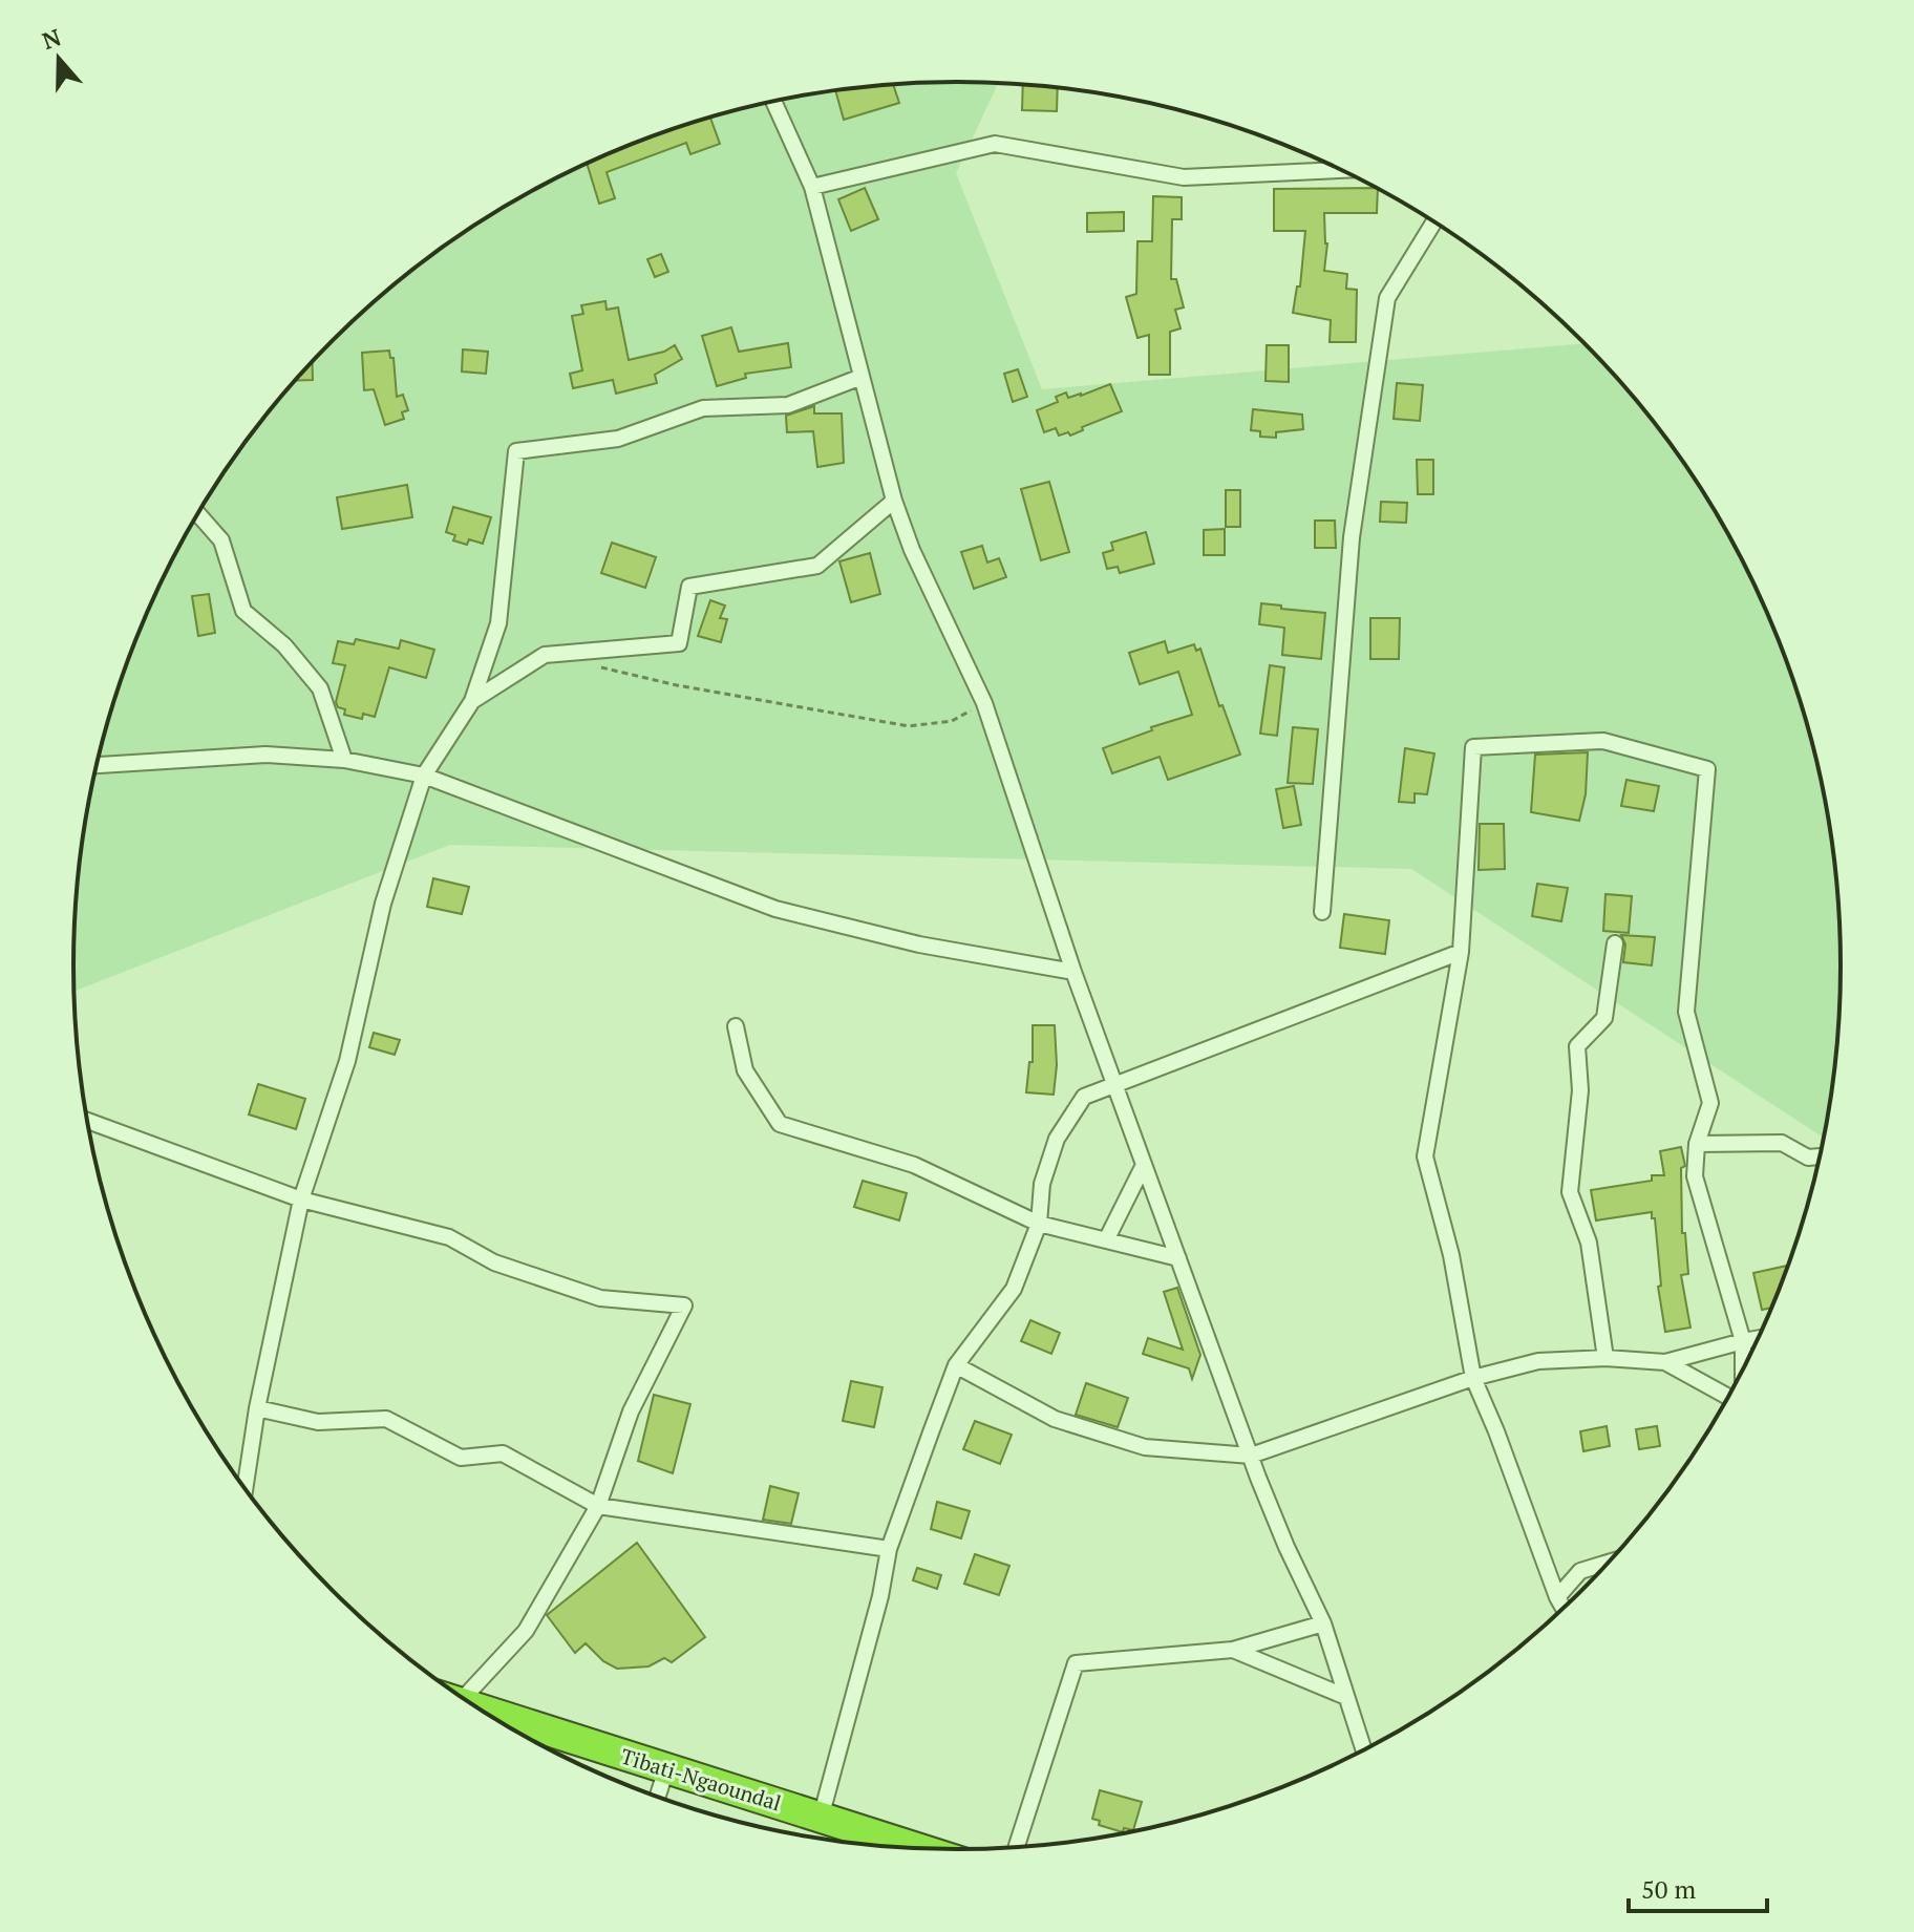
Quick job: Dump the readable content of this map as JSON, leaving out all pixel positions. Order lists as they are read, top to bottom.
{
  "streets": {
    "highway": ["Tibati-Ngaoundal"]
  },
  "scale_bar": "50 m",
  "north": "top"
}
